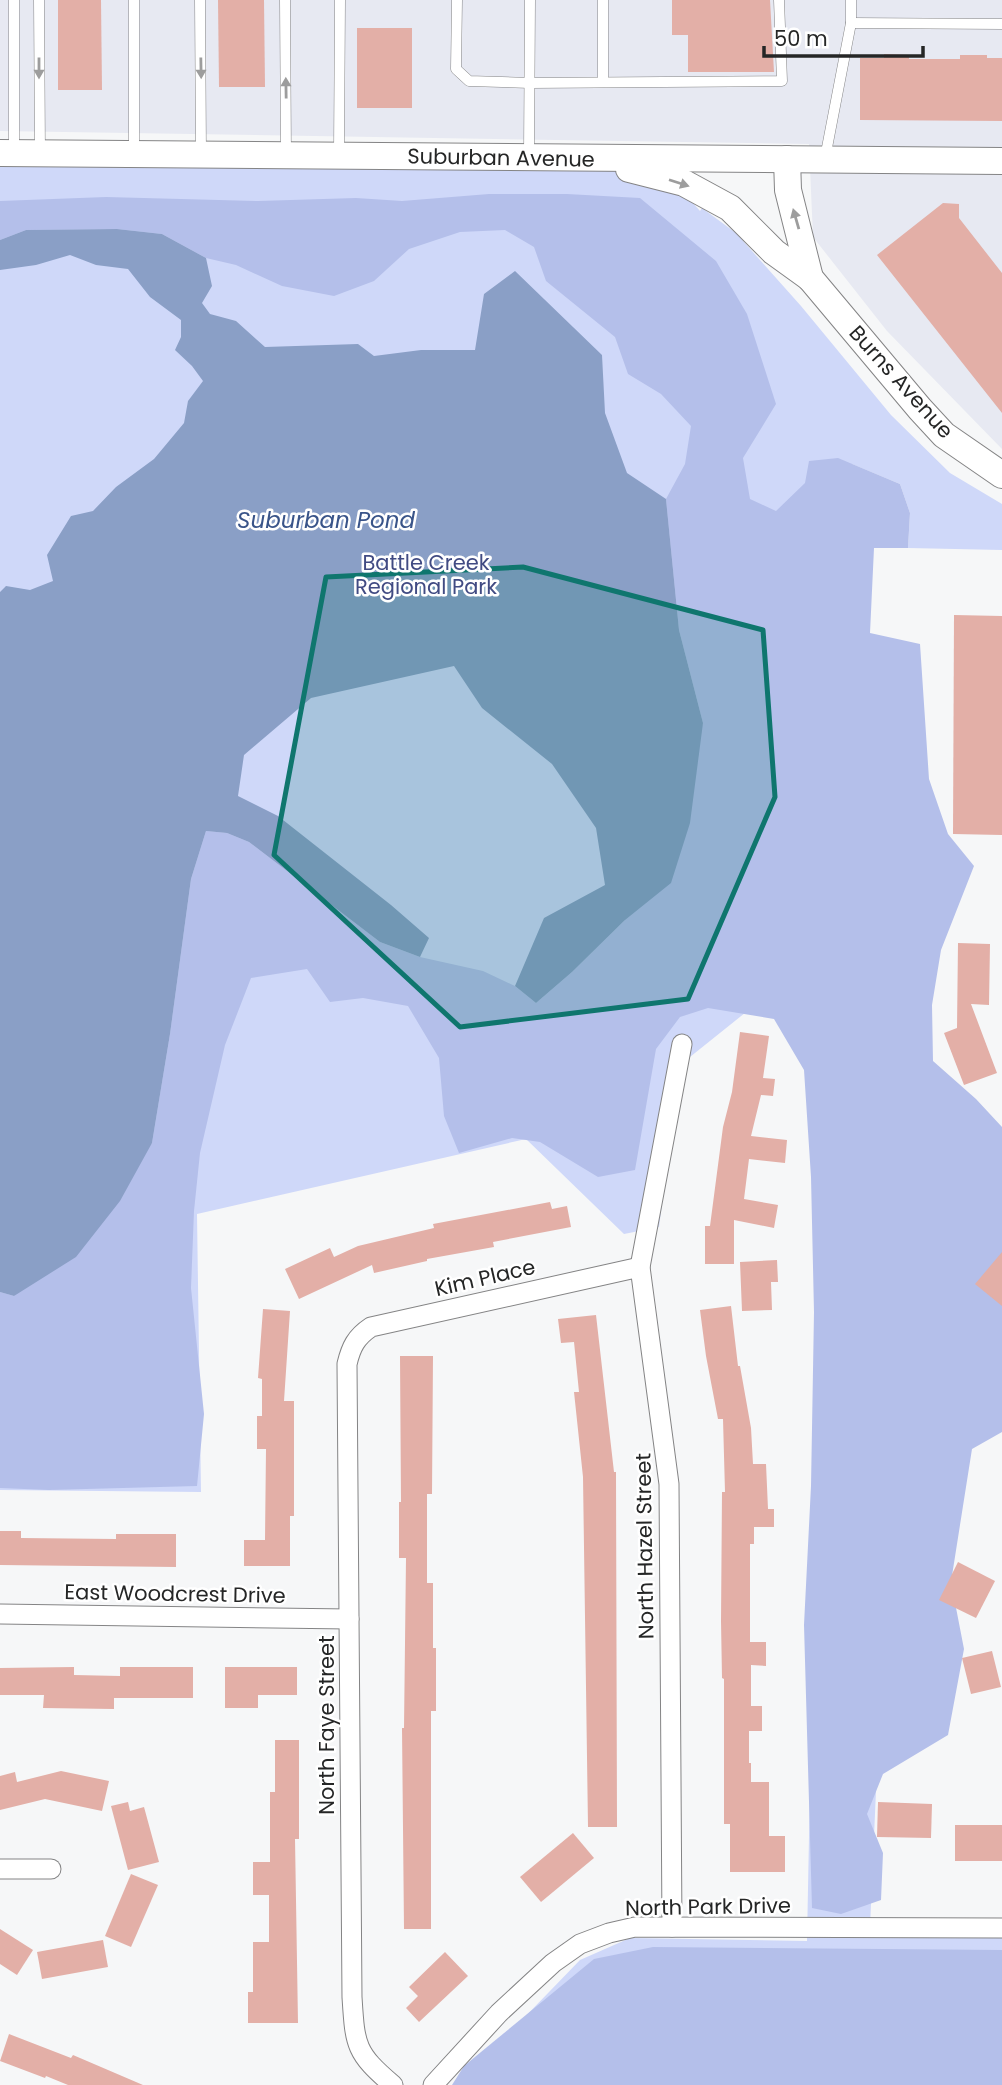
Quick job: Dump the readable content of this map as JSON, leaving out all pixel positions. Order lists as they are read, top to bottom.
{
  "streets": {
    "street": [
      "Suburban Avenue",
      "Burns Avenue",
      "Kim Place",
      "North Hazel Street",
      "East Woodcrest Drive",
      "North Faye Street",
      "North Park Drive"
    ]
  },
  "crossings": [
    ["Suburban Avenue", "Burns Avenue"],
    ["Kim Place", "North Hazel Street"],
    ["Kim Place", "North Faye Street"],
    ["North Hazel Street", "North Park Drive"],
    ["East Woodcrest Drive", "North Faye Street"]
  ],
  "water": ["Suburban Pond"],
  "parks": ["Battle Creek Regional Park"],
  "scale_bar": "50 m"
}
